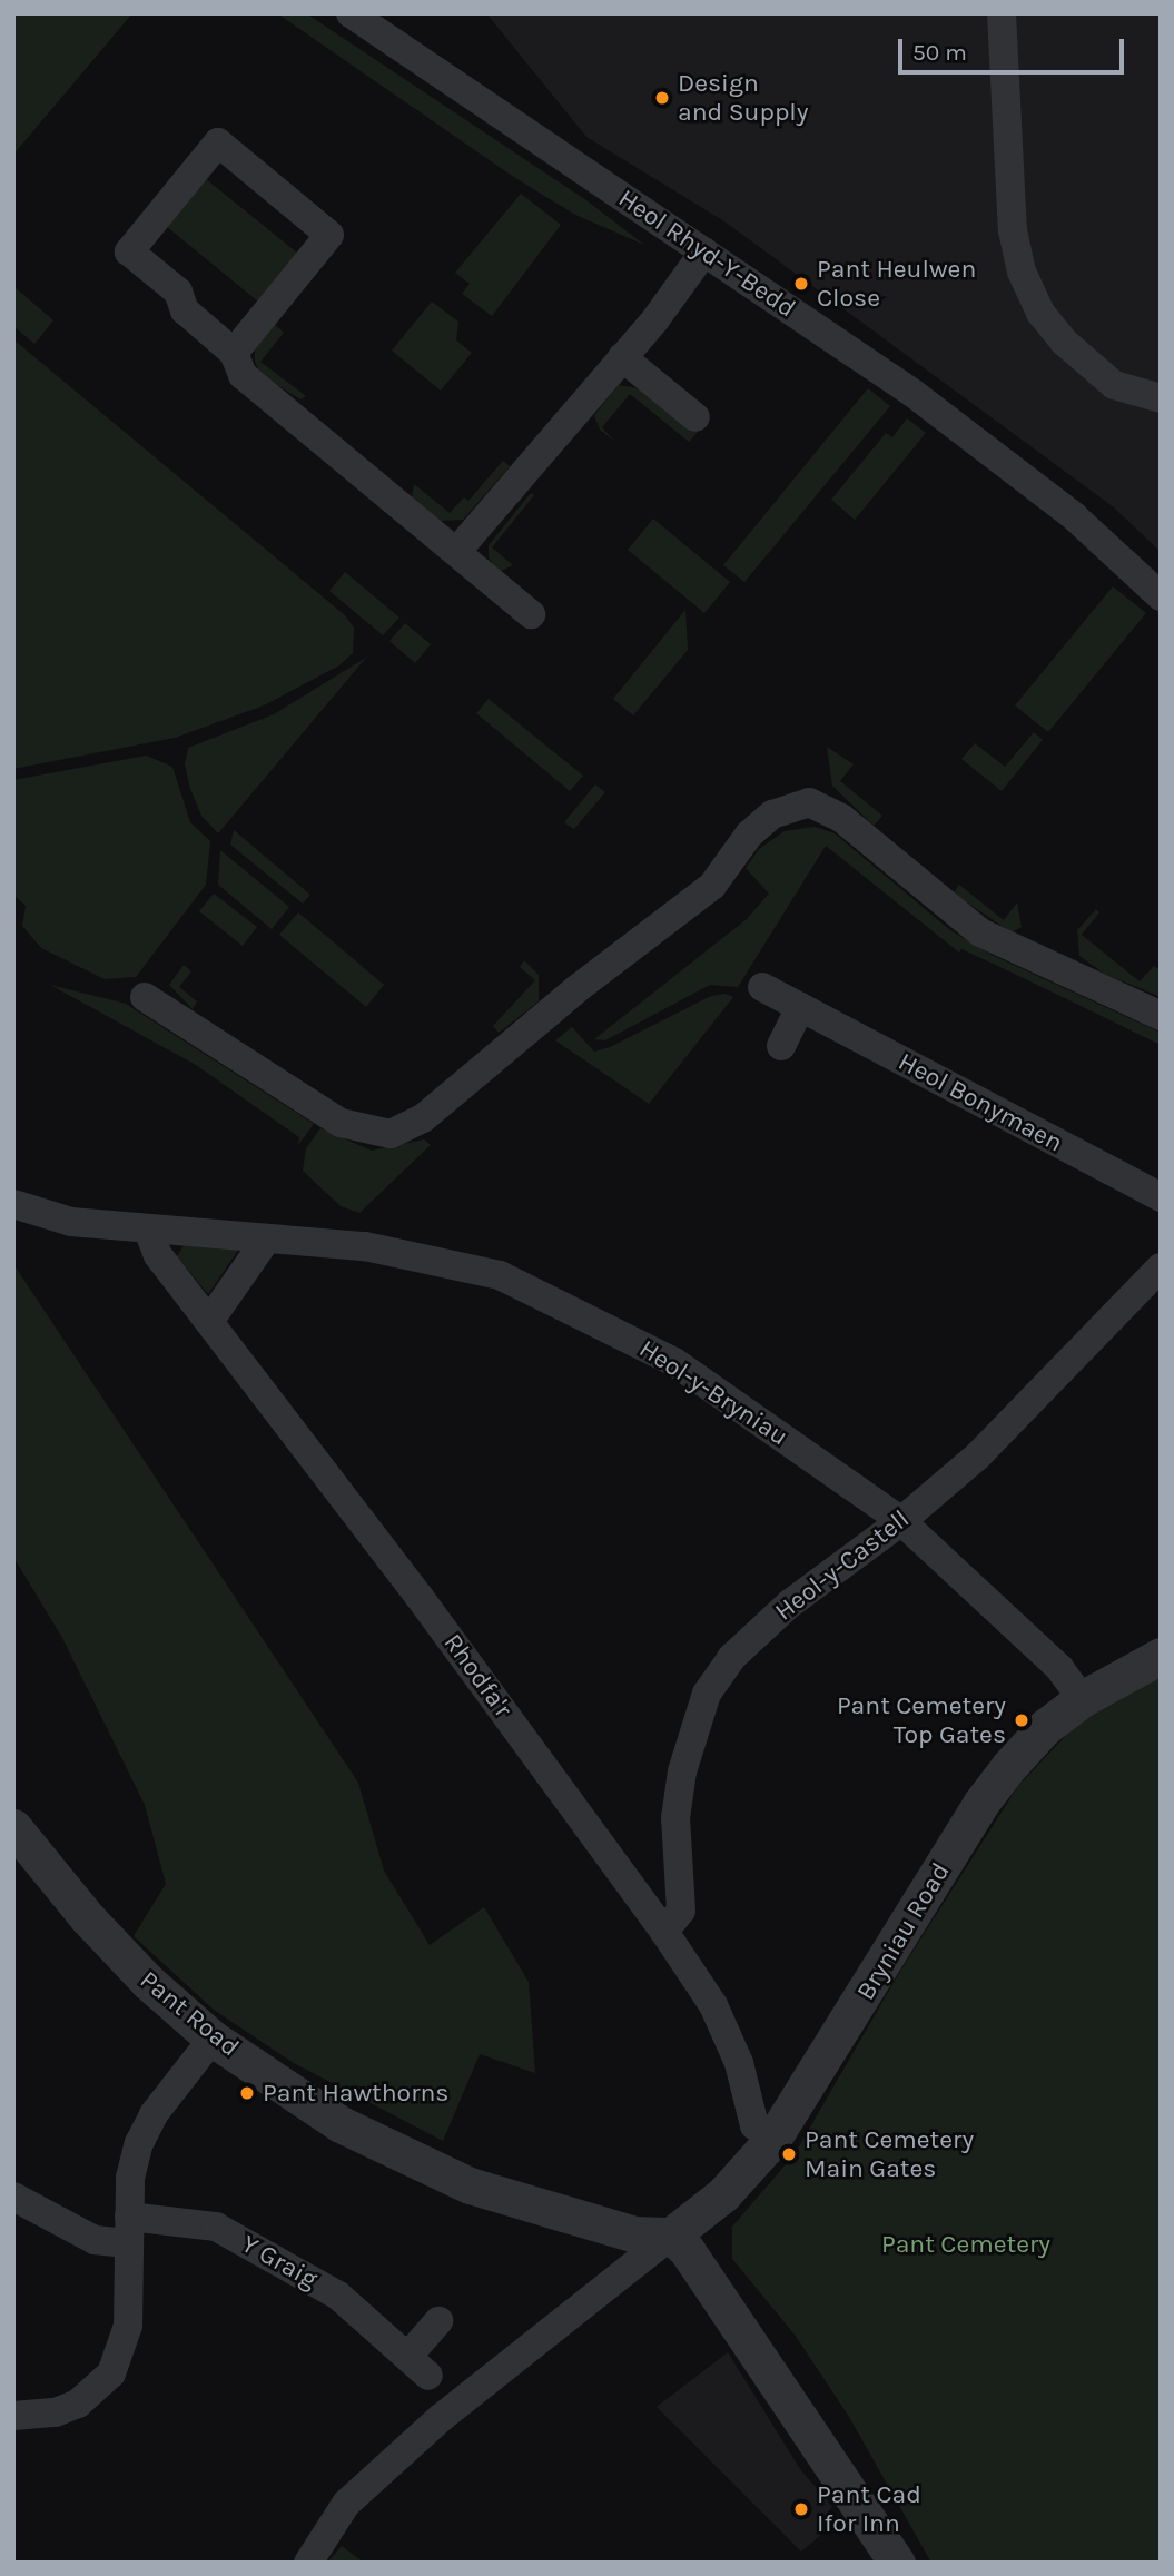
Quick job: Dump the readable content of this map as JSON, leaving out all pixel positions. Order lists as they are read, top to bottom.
{
  "streets": {
    "street": [
      "Heol Rhyd-Y-Bedd",
      "Heol Bonymaen",
      "Heol-y-Bryniau",
      "Heol-y-Castell",
      "Rhodfa'r",
      "Bryniau Road",
      "Pant Road",
      "Y Graig"
    ]
  },
  "crossings": [
    ["Heol-y-Bryniau", "Heol-y-Castell"],
    ["Heol-y-Bryniau", "Rhodfa'r"],
    ["Heol-y-Bryniau", "Bryniau Road"],
    ["Heol-y-Castell", "Rhodfa'r"],
    ["Rhodfa'r", "Bryniau Road"],
    ["Bryniau Road", "Pant Road"]
  ],
  "parks": ["Pant Cemetery"],
  "places": [
    "Design and Supply",
    "Pant Heulwen Close",
    "Pant Cemetery Top Gates",
    "Pant Hawthorns",
    "Pant Cemetery Main Gates",
    "Pant Cad Ifor Inn"
  ],
  "scale_bar": "50 m"
}
